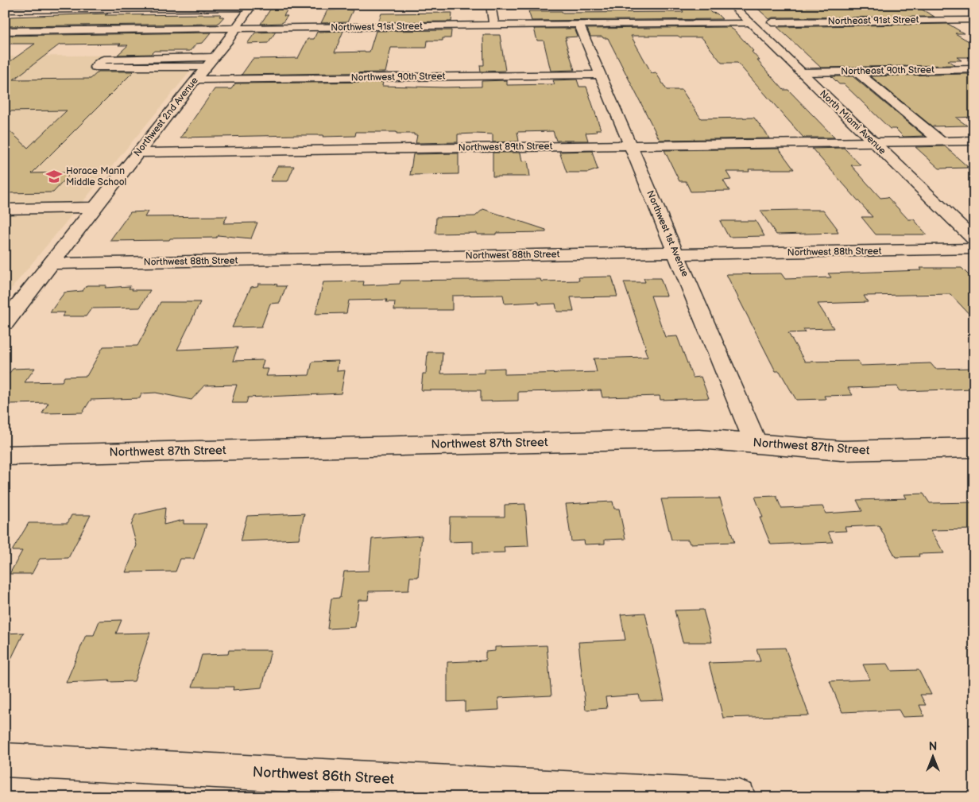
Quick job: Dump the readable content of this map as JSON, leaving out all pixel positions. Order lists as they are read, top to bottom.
{
  "streets": {
    "street": [
      "Northeast 91st Street",
      "Northwest 91st Street",
      "Northeast 90th Street",
      "Northwest 90th Street",
      "Northwest 2nd Avenue",
      "North Miami Avenue",
      "Northwest 89th Street",
      "Northwest 1st Avenue",
      "Northwest 88th Street",
      "Northwest 87th Street",
      "Northwest 86th Street"
    ]
  },
  "crossings": [
    ["Northwest 91st Street", "Northwest 2nd Avenue"],
    ["Northwest 91st Street", "North Miami Avenue"],
    ["Northwest 91st Street", "Northwest 1st Avenue"],
    ["Northeast 90th Street", "North Miami Avenue"],
    ["Northwest 90th Street", "Northwest 2nd Avenue"],
    ["Northwest 90th Street", "Northwest 1st Avenue"],
    ["Northwest 2nd Avenue", "Northwest 89th Street"],
    ["Northwest 2nd Avenue", "Northwest 88th Street"],
    ["North Miami Avenue", "Northwest 89th Street"],
    ["Northwest 89th Street", "Northwest 1st Avenue"],
    ["Northwest 1st Avenue", "Northwest 88th Street"],
    ["Northwest 1st Avenue", "Northwest 87th Street"]
  ],
  "places": {
    "school or university": ["Horace Mann Middle School"]
  },
  "north": "top"
}
